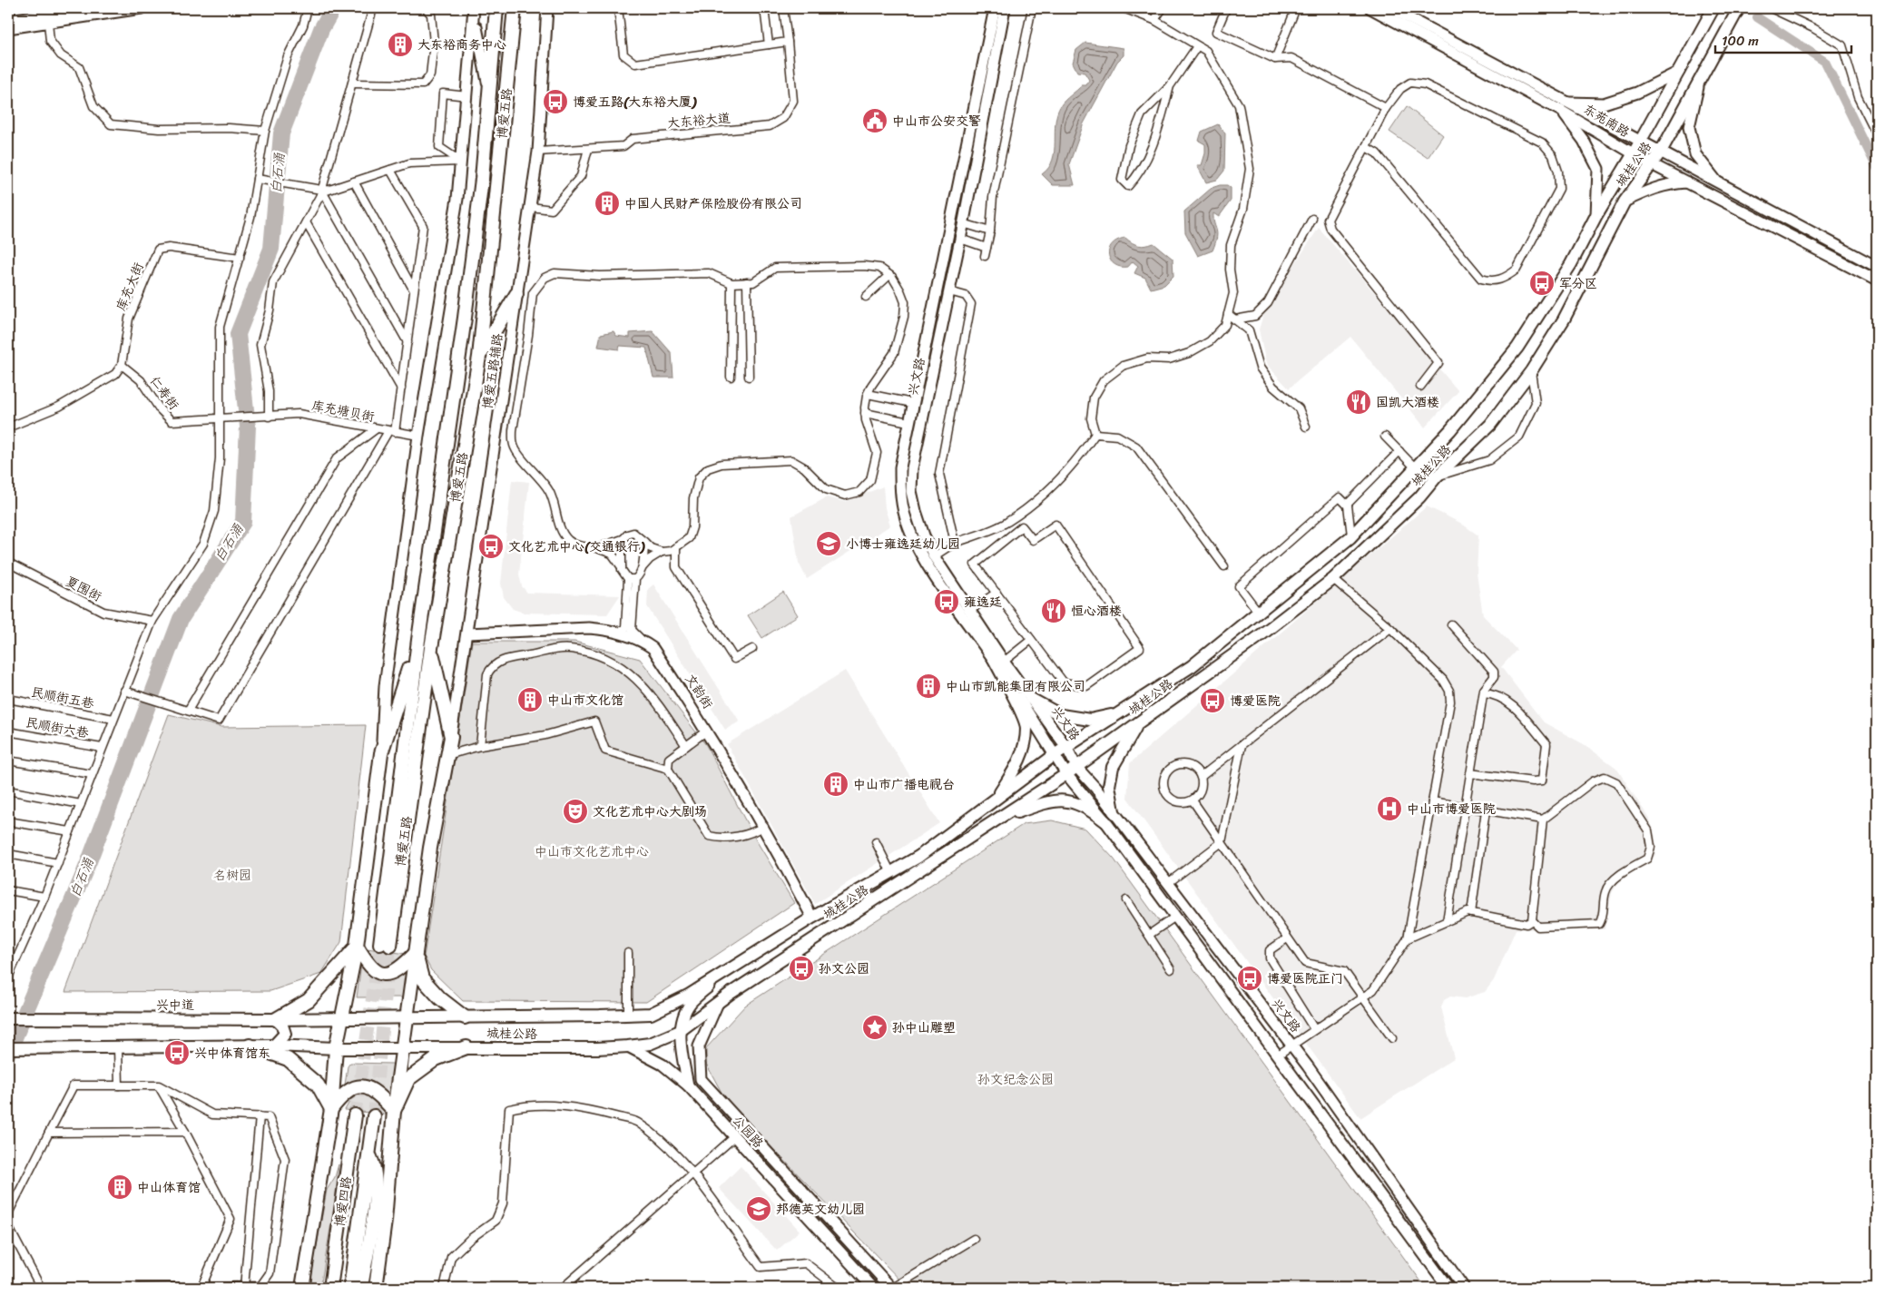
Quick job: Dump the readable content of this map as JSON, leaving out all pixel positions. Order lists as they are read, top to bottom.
{
  "streets": {
    "highway": ["博爱五路", "博爱四路"],
    "main road": ["城桂公路", "兴中道"],
    "street": [
      "大东裕大道",
      "东苑南路",
      "库充大街",
      "博爱五路辅路",
      "兴文路",
      "仁寿街",
      "库充塘贝街",
      "夏围街",
      "文韵街",
      "民顺街五巷",
      "民顺街六巷",
      "公园路"
    ]
  },
  "crossings": [
    ["大东裕大道", "博爱五路辅路"],
    ["东苑南路", "城桂公路"],
    ["城桂公路", "兴文路"],
    ["城桂公路", "文韵街"],
    ["城桂公路", "兴中道"],
    ["城桂公路", "公园路"],
    ["库充大街", "仁寿街"],
    ["博爱五路辅路", "文韵街"],
    ["仁寿街", "库充塘贝街"]
  ],
  "water": ["白石涌"],
  "parks": ["中山市文化艺术中心", "名树园", "孙文纪念公园"],
  "places": {
    "building": [
      "大东裕商务中心",
      "中国人民财产保险股份有限公司",
      "中山市凯能集团有限公司",
      "中山市文化馆",
      "中山市广播电视台",
      "中山体育馆"
    ],
    "bus stop": [
      "博爱五路(大东裕大厦)",
      "军分区",
      "文化艺术中心(交通银行)",
      "雍逸廷",
      "博爱医院",
      "孙文公园",
      "博爱医院正门",
      "兴中体育馆东"
    ],
    "public building": ["中山市公安交警"],
    "restaurant": ["国凯大酒楼", "恒心酒楼"],
    "school or university": ["小博士雍逸廷幼儿园", "邦德英文幼儿园"],
    "hospital": ["中山市博爱医院"],
    "theatre": ["文化艺术中心大剧场"],
    "place": ["孙中山雕塑"]
  },
  "scale_bar": "100 m"
}
